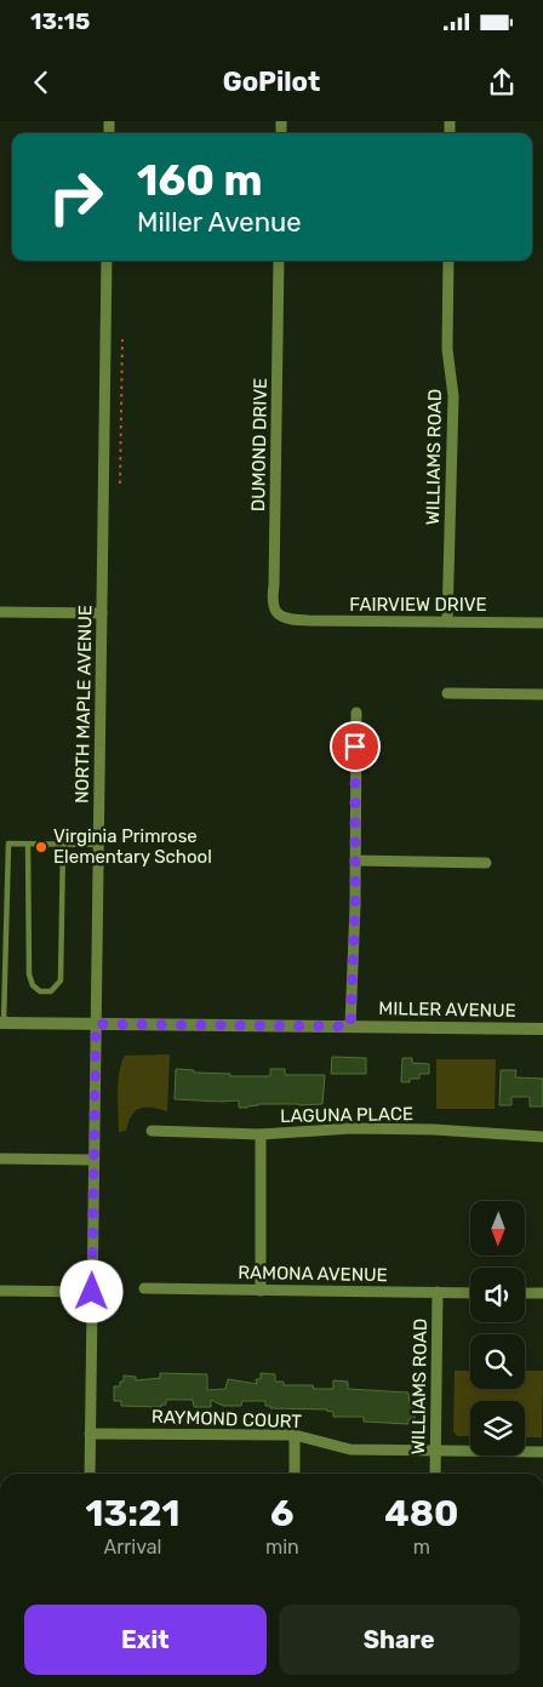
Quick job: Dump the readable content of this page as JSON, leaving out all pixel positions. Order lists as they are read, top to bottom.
{
  "streets": {
    "street": [
      "DUMOND DRIVE",
      "WILLIAMS ROAD",
      "FAIRVIEW DRIVE",
      "NORTH MAPLE AVENUE",
      "MILLER AVENUE",
      "LAGUNA PLACE",
      "RAMONA AVENUE",
      "RAYMOND COURT"
    ]
  },
  "crossings": [
    ["DUMOND DRIVE", "FAIRVIEW DRIVE"],
    ["WILLIAMS ROAD", "FAIRVIEW DRIVE"],
    ["WILLIAMS ROAD", "RAMONA AVENUE"],
    ["WILLIAMS ROAD", "RAYMOND COURT"],
    ["NORTH MAPLE AVENUE", "MILLER AVENUE"],
    ["NORTH MAPLE AVENUE", "RAYMOND COURT"]
  ],
  "places": ["Virginia Primrose Elementary School"],
  "north": "bottom",
  "page": {
    "status": "13:15",
    "header": "GoPilot",
    "turn": ["160 m", "Miller Avenue"],
    "eta": [
      "13:21",
      "Arrival",
      "6",
      "min",
      "480",
      "m"
    ],
    "buttons": ["Exit", "Share"]
  }
}
